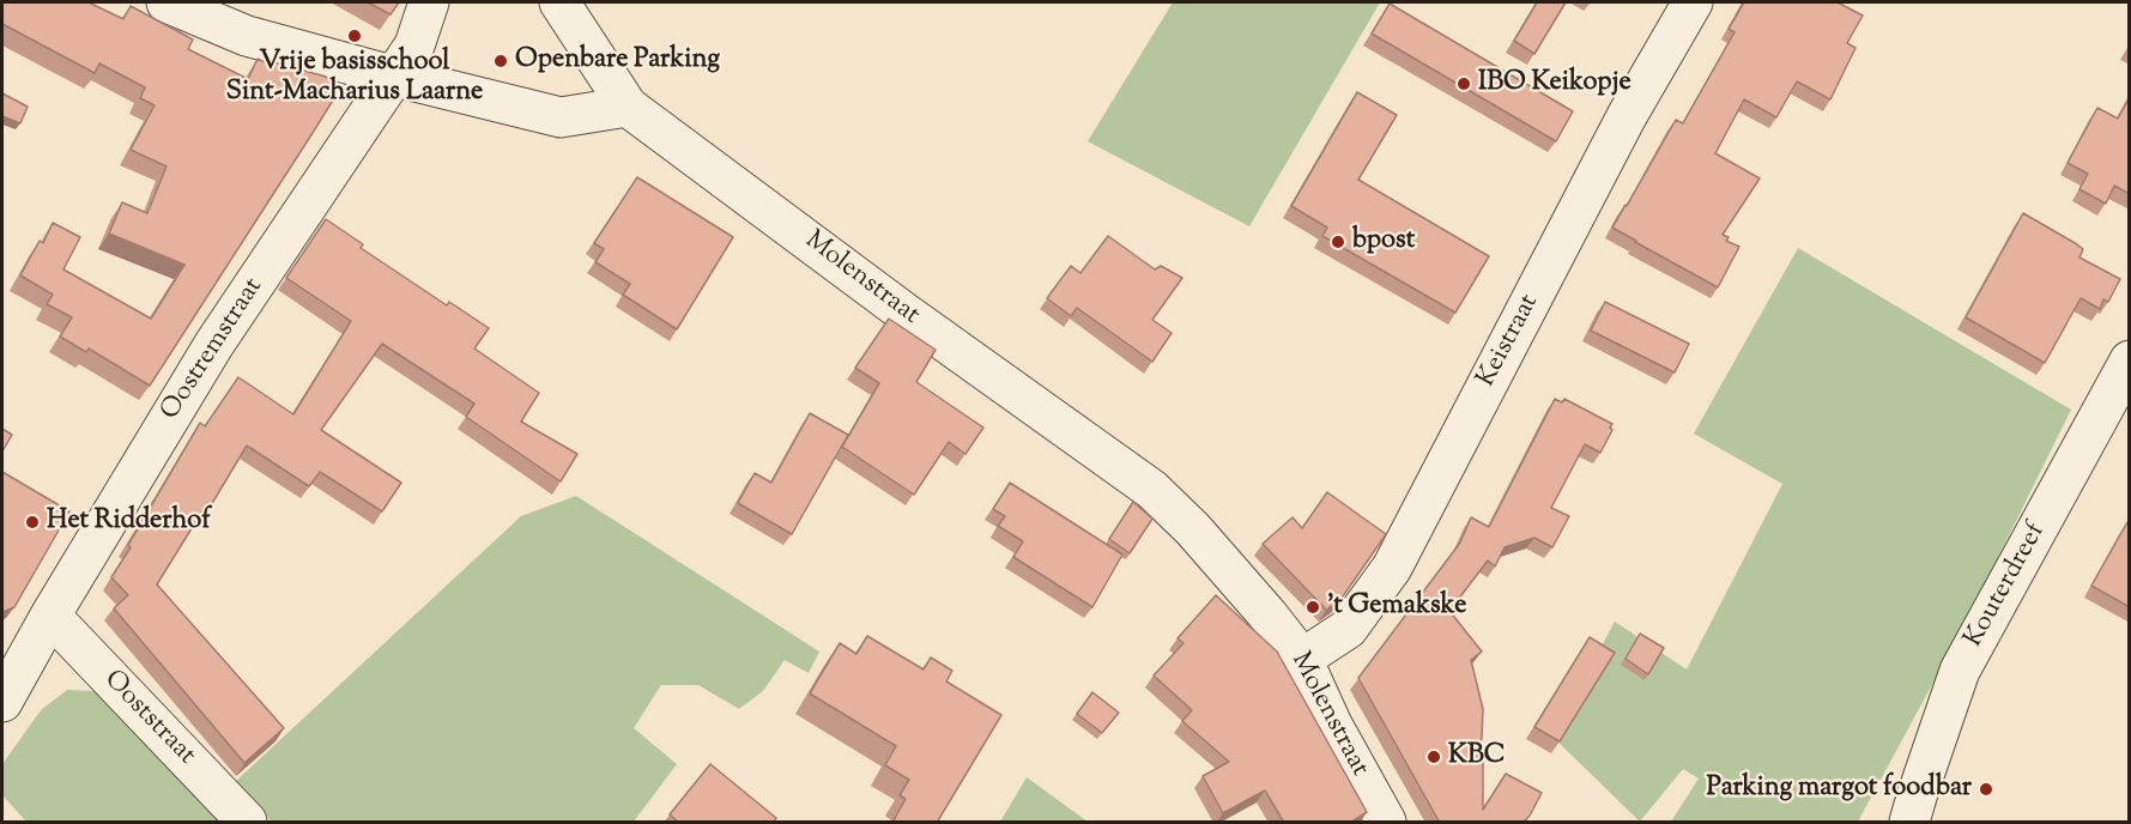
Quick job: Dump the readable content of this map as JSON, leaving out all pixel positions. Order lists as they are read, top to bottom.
{
  "streets": {
    "street": [
      "Molenstraat",
      "Keistraat",
      "Oostremstraat",
      "Kouterdreef",
      "Ooststraat"
    ]
  },
  "crossings": [
    ["Molenstraat", "Keistraat"],
    ["Oostremstraat", "Ooststraat"]
  ],
  "places": [
    "Vrije basisschool Sint-Macharius Laarne",
    "Openbare Parking",
    "IBO Keikopje",
    "bpost",
    "Het Ridderhof",
    "'t Gemakske",
    "KBC",
    "Parking margot foodbar"
  ]
}
